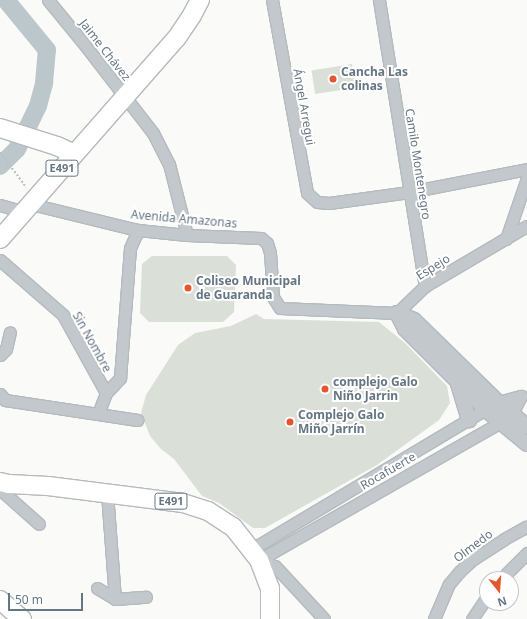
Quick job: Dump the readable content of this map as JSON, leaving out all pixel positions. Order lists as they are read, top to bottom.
{
  "streets": {
    "main road": ["E491"],
    "street": [
      "Jaime Chávez",
      "Ángel Arregui",
      "Camilo Montenegro",
      "Avenida Amazonas",
      "Espejo",
      "Sin Nombre",
      "Rocafuerte",
      "Olmedo"
    ]
  },
  "crossings": [
    ["Jaime Chávez", "E491"],
    ["Jaime Chávez", "Avenida Amazonas"],
    ["Ángel Arregui", "Camilo Montenegro"],
    ["Camilo Montenegro", "Espejo"],
    ["E491", "Avenida Amazonas"],
    ["E491", "Rocafuerte"],
    ["Avenida Amazonas", "Espejo"]
  ],
  "places": [
    "Cancha Las colinas",
    "Coliseo Municipal de Guaranda",
    "complejo Galo Niño Jarrin",
    "Complejo Galo Miño Jarrín"
  ],
  "scale_bar": "50 m",
  "north": "bottom"
}
